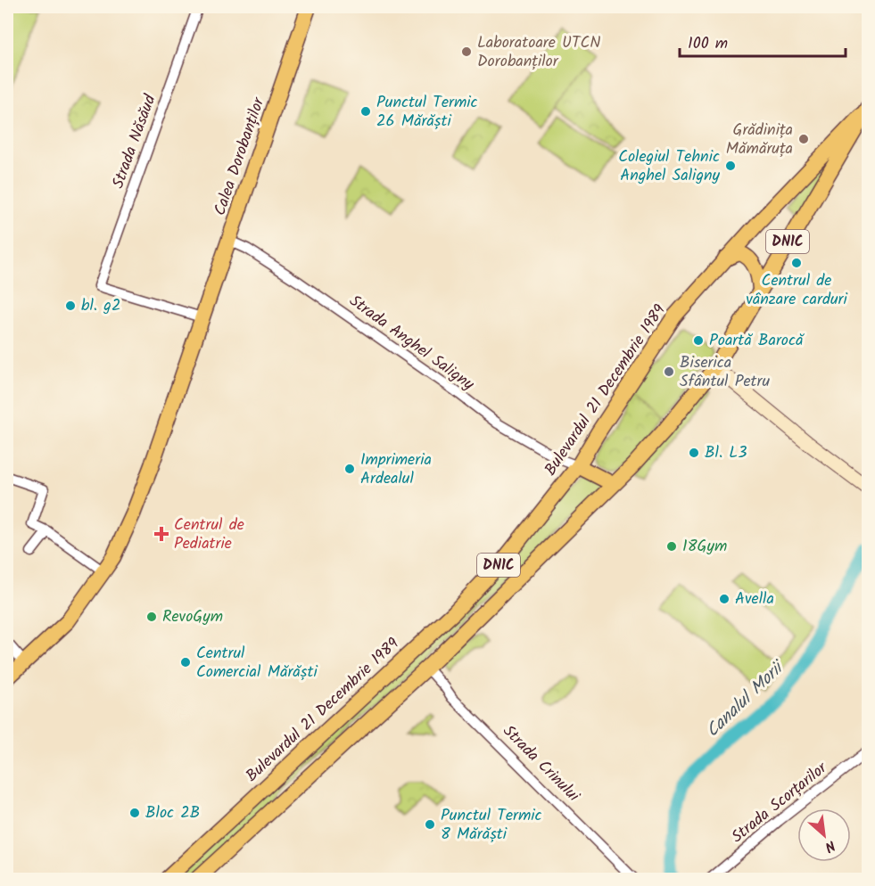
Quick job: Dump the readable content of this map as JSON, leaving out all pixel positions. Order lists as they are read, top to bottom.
{
  "streets": {
    "main road": ["Calea Dorobanților", "DN1C", "Bulevardul 21 Decembrie 1989"],
    "street": [
      "Strada Năsăud",
      "Strada Anghel Saligny",
      "Strada Crinului",
      "Strada Scorțarilor"
    ]
  },
  "crossings": [
    ["Strada Năsăud", "Calea Dorobanților"],
    ["Calea Dorobanților", "Strada Anghel Saligny"],
    ["Strada Anghel Saligny", "Bulevardul 21 Decembrie 1989"],
    ["Bulevardul 21 Decembrie 1989", "Strada Crinului"]
  ],
  "water": ["Canalul Morii"],
  "places": {
    "other": [
      "Laboratoare UTCN Dorobanților",
      "Punctul Termic 26 Mărăști",
      "Grădinița Mămăruța",
      "Colegiul Tehnic Anghel Saligny",
      "Centrul de vânzare carduri",
      "bl. g2",
      "Poartă Barocă",
      "Biserica Sfântul Petru",
      "Bl. L3",
      "Imprimeria Ardealul",
      "18Gym",
      "Avella",
      "RevoGym",
      "Centrul Comercial Mărăști",
      "Bloc 2B",
      "Punctul Termic 8 Mărăști"
    ],
    "health": ["Centrul de Pediatrie"]
  },
  "scale_bar": "100 m",
  "north": "bottom right"
}
